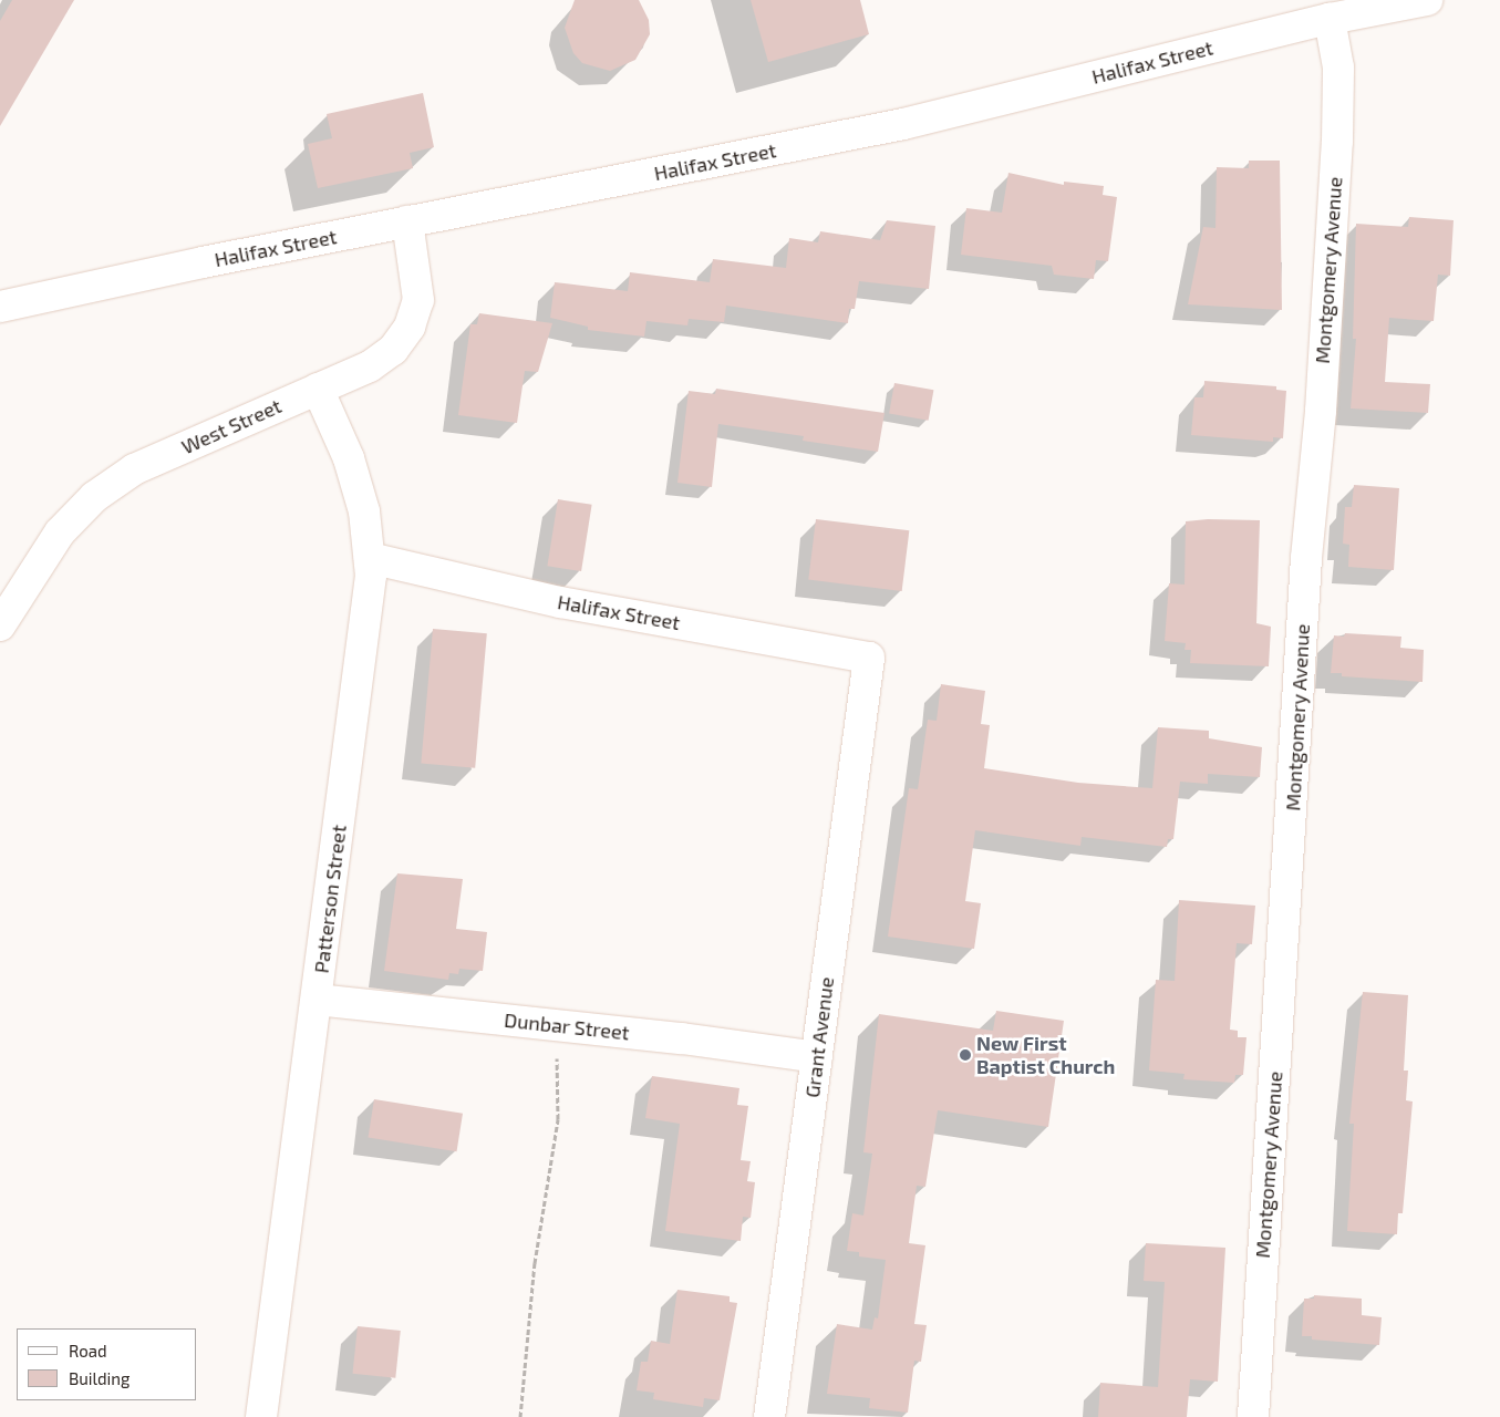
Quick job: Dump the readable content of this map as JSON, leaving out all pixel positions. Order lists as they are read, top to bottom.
{
  "streets": {
    "street": [
      "Halifax Street",
      "Montgomery Avenue",
      "West Street",
      "Patterson Street",
      "Dunbar Street",
      "Grant Avenue"
    ]
  },
  "crossings": [
    ["Halifax Street", "Montgomery Avenue"],
    ["Halifax Street", "West Street"],
    ["Halifax Street", "Patterson Street"],
    ["Halifax Street", "Grant Avenue"],
    ["West Street", "Patterson Street"],
    ["Patterson Street", "Dunbar Street"],
    ["Dunbar Street", "Grant Avenue"]
  ],
  "places": ["New First Baptist Church"],
  "legend": ["Road", "Building"]
}
